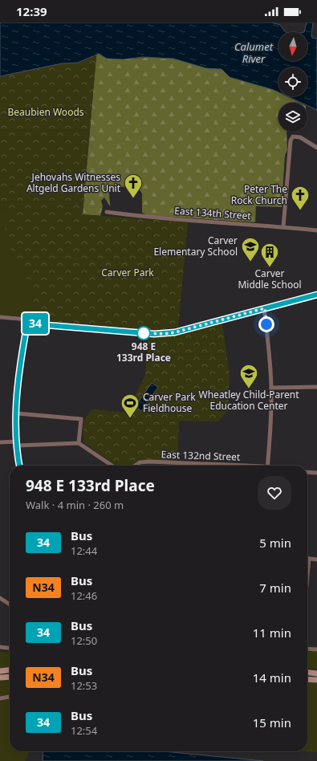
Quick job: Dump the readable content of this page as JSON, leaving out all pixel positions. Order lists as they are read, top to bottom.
{
  "streets": {
    "street": ["East 134th Street", "East 132nd Street"]
  },
  "water": ["Calumet River"],
  "parks": ["Beaubien Woods", "Carver Park"],
  "places": {
    "church": ["Jehovahs Witnesses Altgeld Gardens Unit", "Peter The Rock Church"],
    "school or university": ["Carver Elementary School", "Wheatley Child-Parent Education Center"],
    "building": ["Carver Middle School"],
    "other": ["948 E 133rd Place"],
    "sports": ["Carver Park Fieldhouse"]
  },
  "lines": ["bus line 34"],
  "north": "bottom",
  "page": {
    "status": "12:39",
    "on_map": "34",
    "heading": ["948 E 133rd Place", "Walk · 4 min · 260 m"],
    "list": [
      {
        "mark": "34",
        "name": "Bus",
        "note": "12:44",
        "value": "5 min"
      },
      {
        "mark": "N34",
        "name": "Bus",
        "note": "12:46",
        "value": "7 min"
      },
      {
        "mark": "34",
        "name": "Bus",
        "note": "12:50",
        "value": "11 min"
      },
      {
        "mark": "N34",
        "name": "Bus",
        "note": "12:53",
        "value": "14 min"
      },
      {
        "mark": "34",
        "name": "Bus",
        "note": "12:54",
        "value": "15 min"
      }
    ]
  }
}
